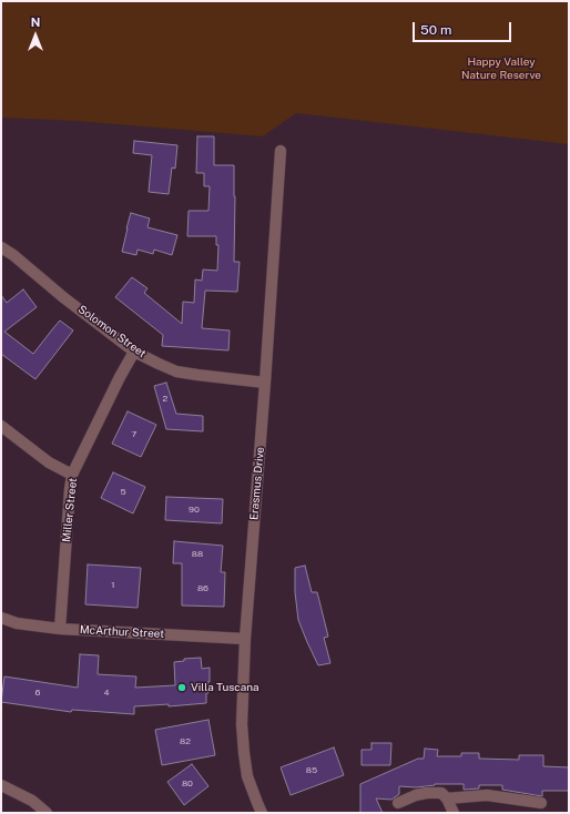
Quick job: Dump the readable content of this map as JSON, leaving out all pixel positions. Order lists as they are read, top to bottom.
{
  "streets": {
    "street": [
      "Solomon Street",
      "Erasmus Drive",
      "Miller Street",
      "McArthur Street"
    ]
  },
  "crossings": [
    ["Solomon Street", "Erasmus Drive"],
    ["Solomon Street", "Miller Street"],
    ["Erasmus Drive", "McArthur Street"],
    ["Miller Street", "McArthur Street"]
  ],
  "parks": ["Happy Valley Nature Reserve"],
  "places": ["Villa Tuscana"],
  "house_numbers": [
    "2",
    "7",
    "5",
    "90",
    "88",
    "1",
    "86",
    "6",
    "4",
    "82",
    "85",
    "80"
  ],
  "scale_bar": "50 m",
  "north": "top"
}
